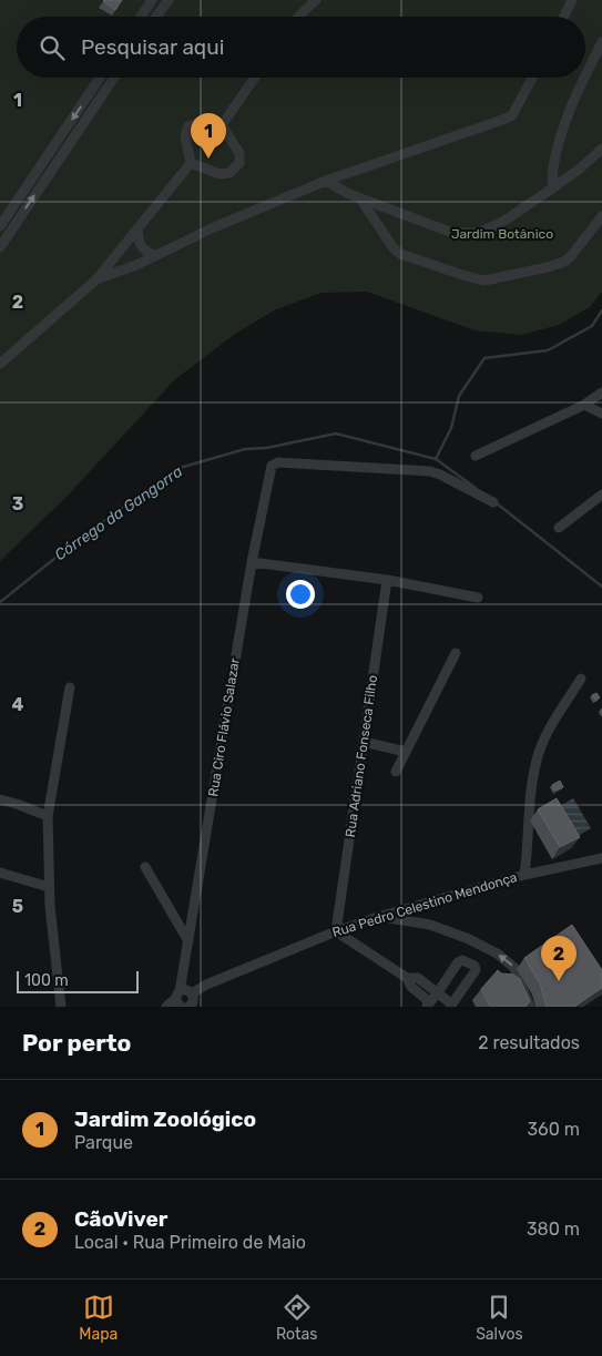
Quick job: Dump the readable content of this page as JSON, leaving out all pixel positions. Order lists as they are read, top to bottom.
{
  "streets": {
    "street": ["Rua Ciro Flávio Salazar", "Rua Adriano Fonseca Filho", "Rua Pedro Celestino Mendonça"]
  },
  "crossings": [
    ["Rua Ciro Flávio Salazar", "Rua Pedro Celestino Mendonça"],
    ["Rua Adriano Fonseca Filho", "Rua Pedro Celestino Mendonça"]
  ],
  "water": ["Córrego da Gangorra"],
  "parks": ["Jardim Botânico"],
  "scale_bar": "100 m",
  "page": {
    "search": "Pesquisar aqui",
    "pins": ["1", "2"],
    "scale": "100 m",
    "heading": ["Por perto", "2 resultados"],
    "list": [
      {
        "mark": "1",
        "name": "Jardim Zoológico",
        "note": "Parque",
        "value": "360 m"
      },
      {
        "mark": "2",
        "name": "CãoViver",
        "note": "Local · Rua Primeiro de Maio",
        "value": "380 m"
      }
    ],
    "nav": ["Mapa", "Rotas", "Salvos"]
  },
  "grid": {
    "rows": [
      "1",
      "2",
      "3",
      "4",
      "5"
    ]
  }
}
